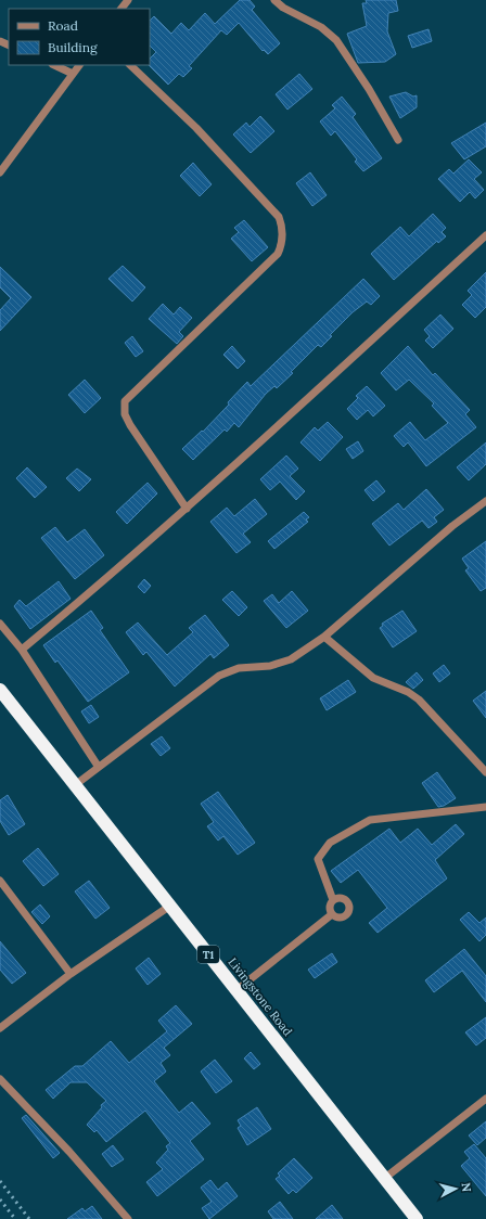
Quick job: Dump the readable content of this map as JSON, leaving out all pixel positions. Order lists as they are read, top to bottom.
{
  "streets": {
    "highway": ["T1", "Livingstone Road"]
  },
  "legend": ["Road", "Building"],
  "north": "right"
}
